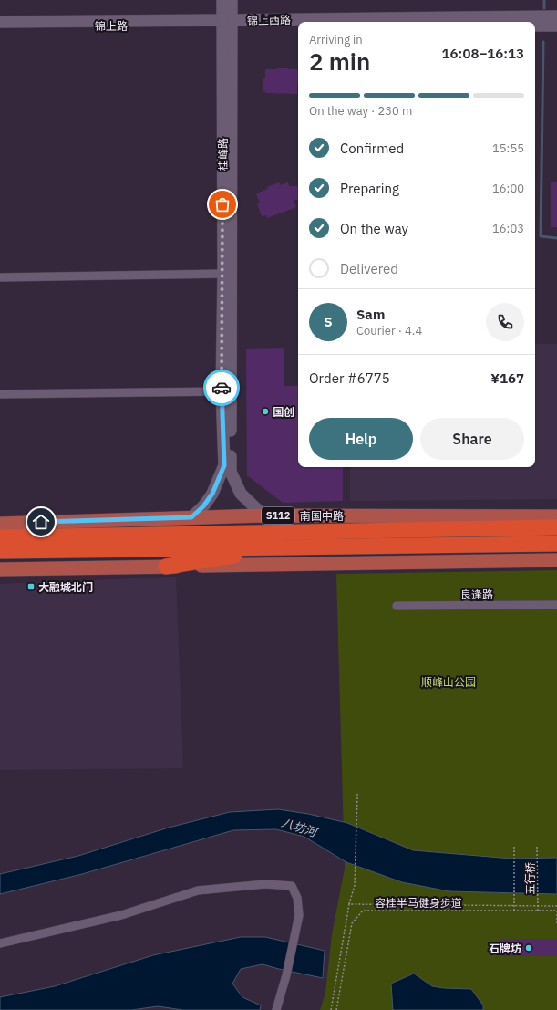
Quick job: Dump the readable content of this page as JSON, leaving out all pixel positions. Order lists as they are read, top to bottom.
{
  "streets": {
    "highway": ["S112", "南国中路"],
    "street": [
      "锦上西路",
      "锦上路",
      "桂峰路",
      "良逢路"
    ],
    "path": ["五行桥", "容桂半马健身步道"]
  },
  "crossings": [
    ["锦上西路", "锦上路"],
    ["锦上西路", "桂峰路"],
    ["锦上路", "桂峰路"],
    ["桂峰路", "南国中路"],
    ["五行桥", "容桂半马健身步道"]
  ],
  "water": ["八坊河"],
  "parks": ["顺峰山公园"],
  "places": {
    "other": ["国创", "石牌坊"],
    "transit": ["大融城北门"]
  },
  "page": {
    "heading": ["2 min", "Arriving in", "16:08–16:13"],
    "panel": [
      "Sam",
      "Courier · 4.4",
      "Order #6775",
      "¥167"
    ],
    "bar": "On the way · 230 m",
    "list": [
      ["Confirmed", "15:55"],
      ["Preparing", "16:00"],
      ["On the way", "16:03"],
      "Delivered"
    ],
    "round": "S",
    "buttons": ["Help", "Share"]
  }
}
